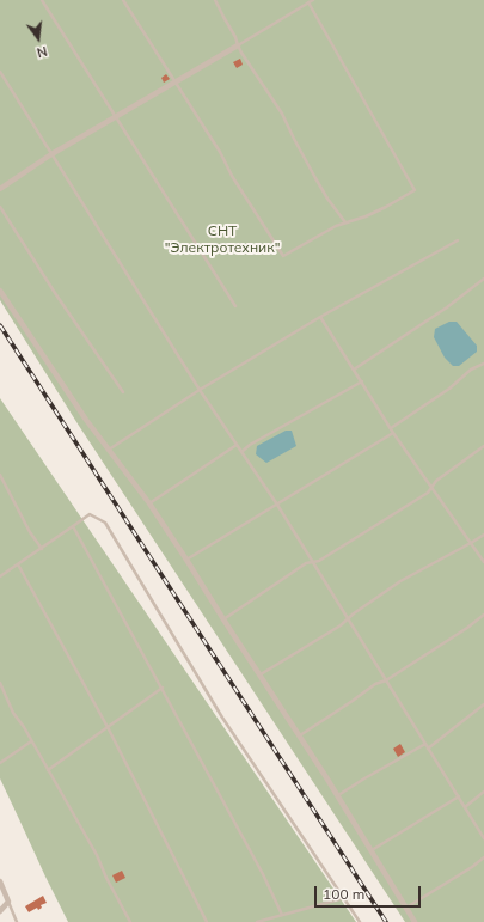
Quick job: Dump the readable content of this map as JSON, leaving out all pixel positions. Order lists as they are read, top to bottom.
{
  "parks": ["СНТ \"Электротехник\""],
  "scale_bar": "100 m",
  "north": "bottom"
}
